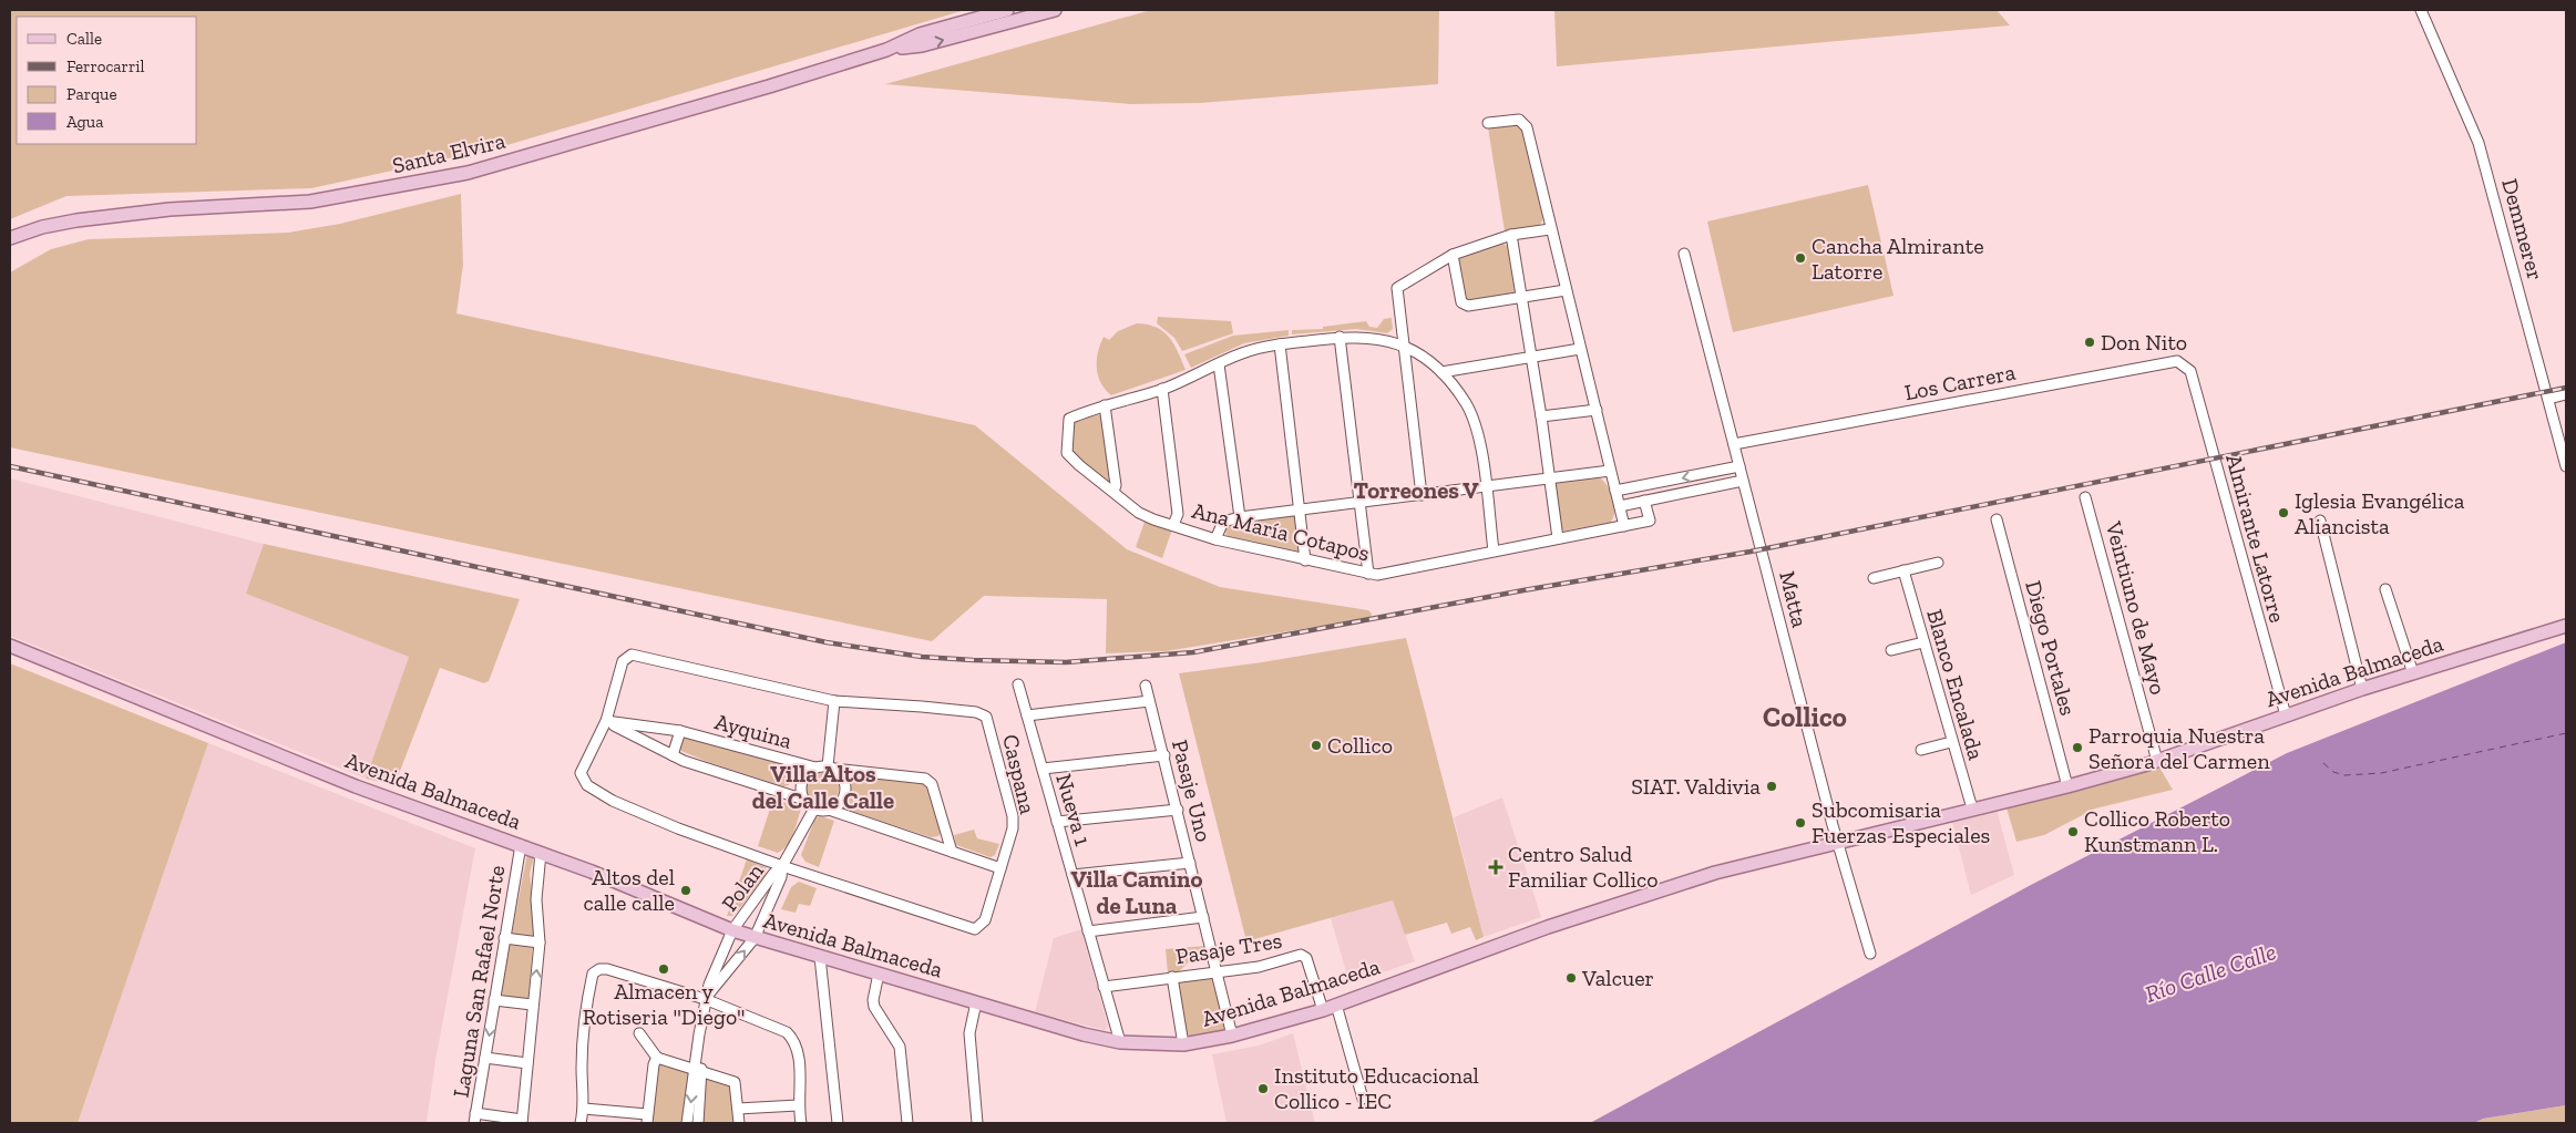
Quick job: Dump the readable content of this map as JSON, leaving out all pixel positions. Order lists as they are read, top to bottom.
{
  "streets": {
    "main road": ["Santa Elvira", "Avenida Balmaceda"],
    "street": [
      "Demmerer",
      "Los Carrera",
      "Ana María Cotapos",
      "Almirante Latorre",
      "Matta",
      "Veintiuno de Mayo",
      "Diego Portales",
      "Blanco Encalada",
      "Ayquina",
      "Caspana",
      "Pasaje Uno",
      "Nueva 1",
      "Polan",
      "Pasaje Tres",
      "Laguna San Rafael Norte"
    ]
  },
  "crossings": [
    ["Los Carrera", "Almirante Latorre"],
    ["Los Carrera", "Matta"],
    ["Almirante Latorre", "Avenida Balmaceda"],
    ["Matta", "Avenida Balmaceda"],
    ["Veintiuno de Mayo", "Avenida Balmaceda"],
    ["Diego Portales", "Avenida Balmaceda"],
    ["Avenida Balmaceda", "Blanco Encalada"],
    ["Avenida Balmaceda", "Pasaje Uno"],
    ["Avenida Balmaceda", "Nueva 1"],
    ["Avenida Balmaceda", "Polan"],
    ["Avenida Balmaceda", "Pasaje Tres"],
    ["Avenida Balmaceda", "Laguna San Rafael Norte"],
    ["Ayquina", "Caspana"],
    ["Ayquina", "Polan"],
    ["Caspana", "Polan"],
    ["Pasaje Uno", "Pasaje Tres"],
    ["Nueva 1", "Pasaje Tres"]
  ],
  "districts": [
    "Torreones V",
    "Collico",
    "Villa Altos del Calle Calle",
    "Villa Camino de Luna"
  ],
  "water": ["Río Calle Calle"],
  "places": {
    "other": [
      "Cancha Almirante Latorre",
      "Don Nito",
      "Iglesia Evangélica Aliancista",
      "Collico",
      "Parroquia Nuestra Señora del Carmen",
      "SIAT. Valdivia",
      "Subcomisaria Fuerzas Especiales",
      "Collico Roberto Kunstmann L.",
      "Altos del calle calle",
      "Almacen y Rotiseria \"Diego\"",
      "Valcuer",
      "Instituto Educacional Collico - IEC"
    ],
    "health": ["Centro Salud Familiar Collico"]
  },
  "legend": [
    "Calle",
    "Ferrocarril",
    "Parque",
    "Agua"
  ]
}
